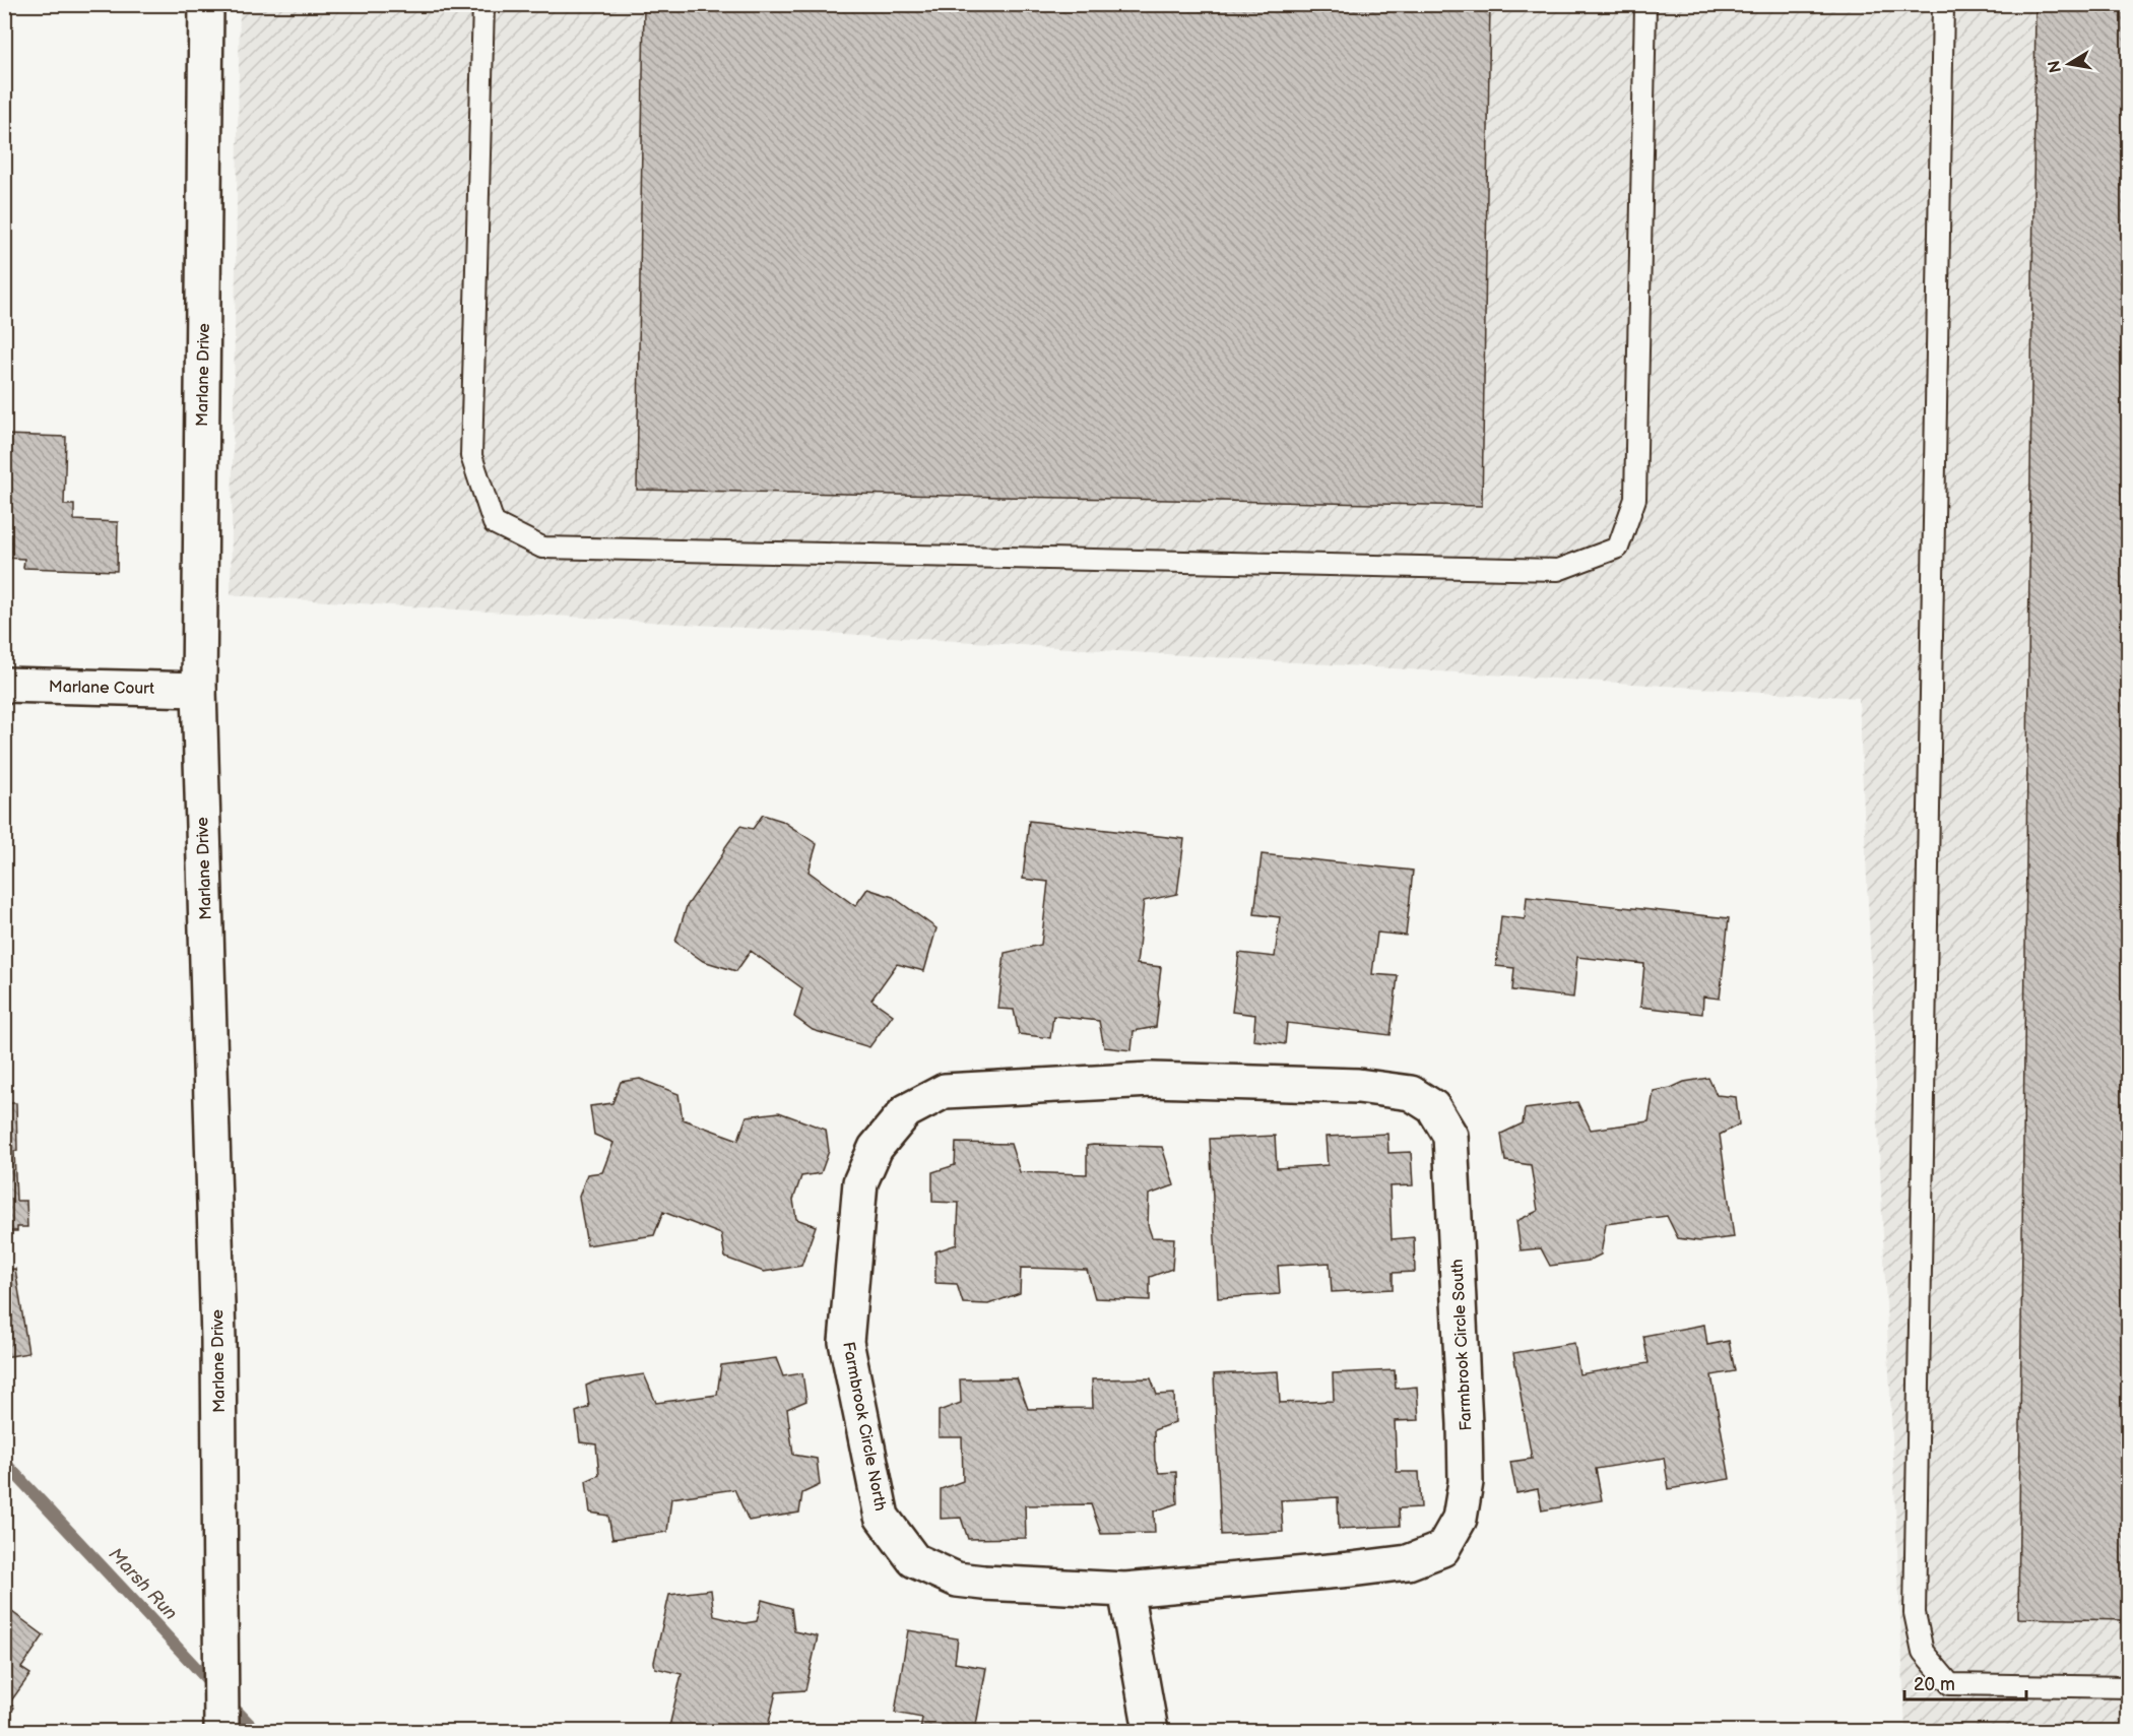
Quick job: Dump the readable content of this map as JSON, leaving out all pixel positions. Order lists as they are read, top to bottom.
{
  "streets": {
    "street": [
      "Marlane Drive",
      "Marlane Court",
      "Farmbrook Circle South",
      "Farmbrook Circle North"
    ]
  },
  "crossings": [
    ["Marlane Drive", "Marlane Court"],
    ["Farmbrook Circle South", "Farmbrook Circle North"]
  ],
  "water": ["Marsh Run"],
  "scale_bar": "20 m",
  "north": "left"
}
